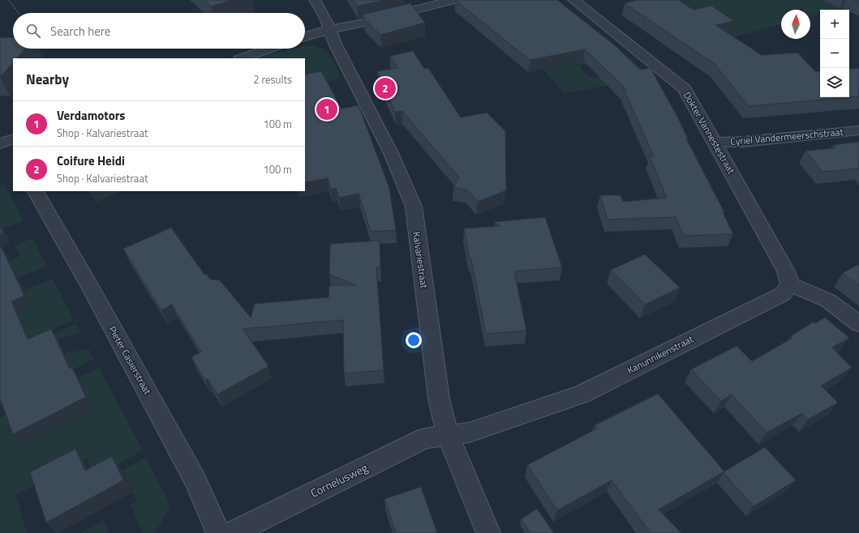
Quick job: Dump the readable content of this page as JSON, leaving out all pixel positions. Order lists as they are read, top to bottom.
{
  "streets": {
    "street": [
      "Dokter Vannestestraat",
      "Cyriel Vandermeerschstraat",
      "Kalvariestraat",
      "Kanunnikenstraat",
      "Pieter Casierstraat",
      "Cornelusweg"
    ]
  },
  "crossings": [
    ["Dokter Vannestestraat", "Cyriel Vandermeerschstraat"],
    ["Dokter Vannestestraat", "Kanunnikenstraat"],
    ["Kalvariestraat", "Kanunnikenstraat"],
    ["Kalvariestraat", "Cornelusweg"],
    ["Kanunnikenstraat", "Cornelusweg"]
  ],
  "north": "top",
  "page": {
    "map_buttons": ["+", "−"],
    "search": "Search here",
    "heading": ["Nearby", "2 results"],
    "pins": ["2", "1"],
    "list": [
      {
        "mark": "1",
        "name": "Verdamotors",
        "note": "Shop · Kalvariestraat",
        "value": "100 m"
      },
      {
        "mark": "2",
        "name": "Coifure Heidi",
        "note": "Shop · Kalvariestraat",
        "value": "100 m"
      }
    ]
  }
}
